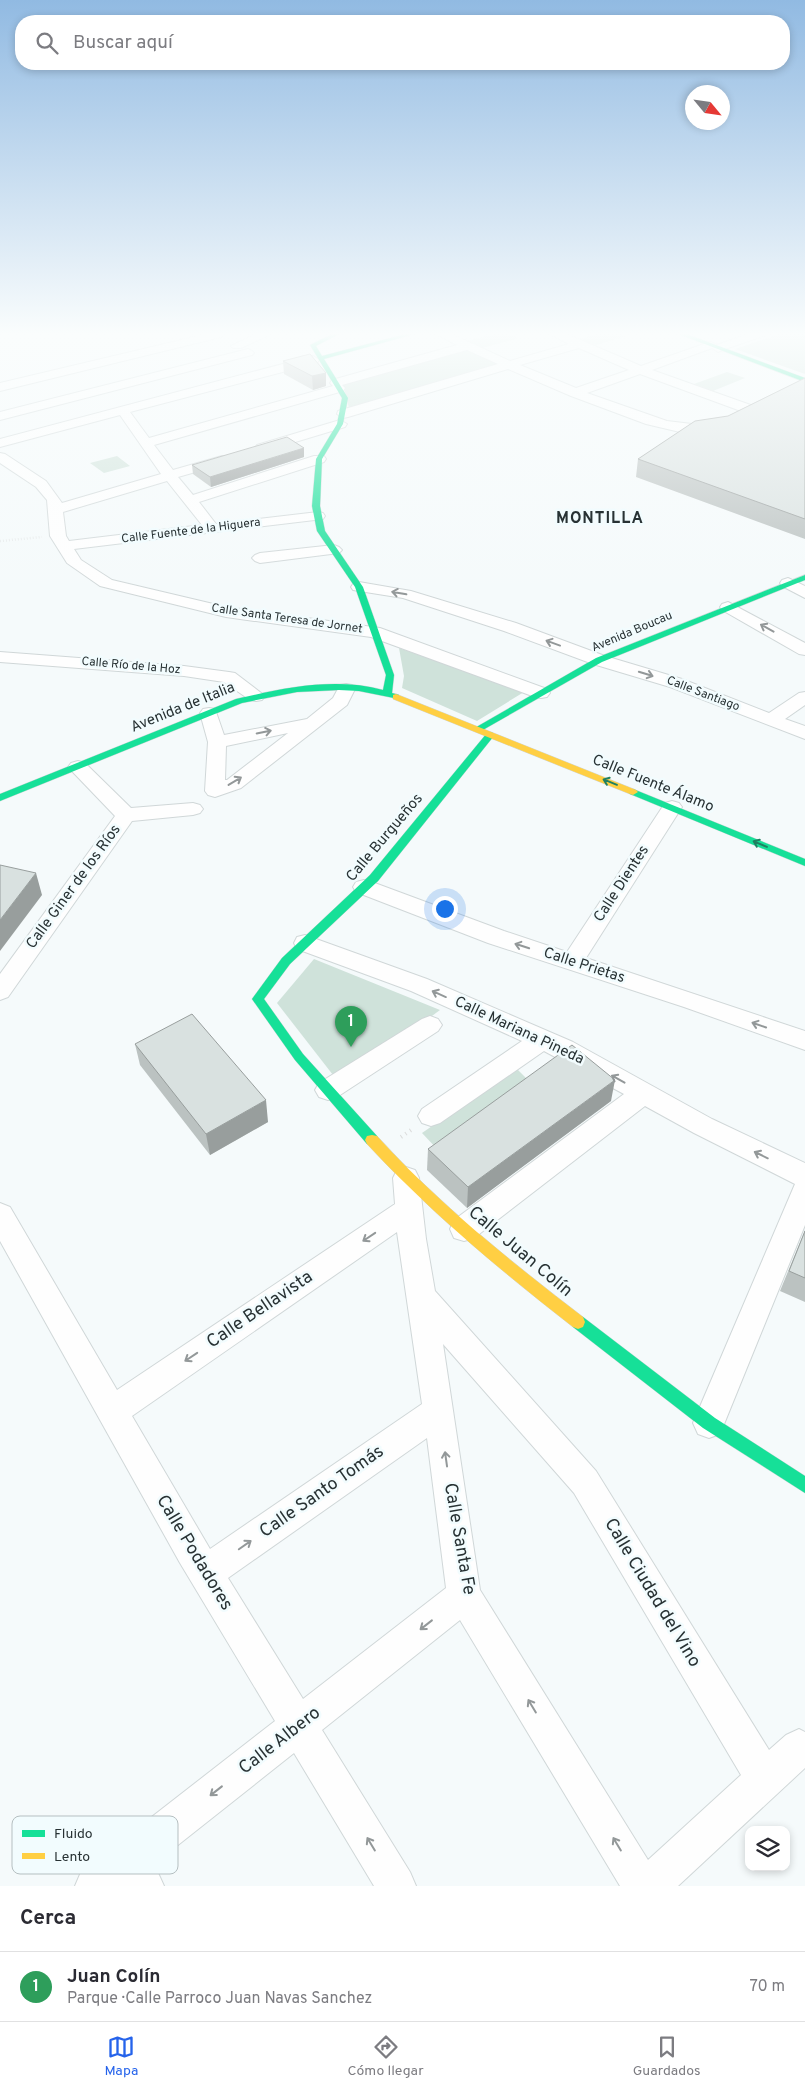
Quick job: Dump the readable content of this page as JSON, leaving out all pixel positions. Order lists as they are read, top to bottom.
{
  "streets": {
    "street": [
      "Calle Fuente de la Higuera",
      "Calle Santa Teresa de Jornet",
      "Avenida Boucau",
      "Calle Río de la Hoz",
      "Calle Santiago",
      "Avenida de Italia",
      "Calle Fuente Álamo",
      "Calle Burgueños",
      "Calle Dientes",
      "Calle Giner de los Ríos",
      "Calle Prietas",
      "Calle Mariana Pineda",
      "Calle Juan Colín",
      "Calle Bellavista",
      "Calle Santo Tomás",
      "Calle Santa Fe",
      "Calle Podadores",
      "Calle Ciudad del Vino",
      "Calle Albero"
    ]
  },
  "crossings": [
    ["Calle Fuente de la Higuera", "Calle Santa Teresa de Jornet"],
    ["Calle Santa Teresa de Jornet", "Avenida Boucau"],
    ["Avenida Boucau", "Calle Santiago"],
    ["Avenida Boucau", "Avenida de Italia"],
    ["Avenida Boucau", "Calle Fuente Álamo"],
    ["Calle Río de la Hoz", "Avenida de Italia"],
    ["Avenida de Italia", "Calle Fuente Álamo"],
    ["Avenida de Italia", "Calle Giner de los Ríos"],
    ["Calle Fuente Álamo", "Calle Burgueños"],
    ["Calle Fuente Álamo", "Calle Dientes"],
    ["Calle Burgueños", "Calle Prietas"],
    ["Calle Burgueños", "Calle Mariana Pineda"],
    ["Calle Burgueños", "Calle Juan Colín"],
    ["Calle Dientes", "Calle Prietas"],
    ["Calle Juan Colín", "Calle Santa Fe"],
    ["Calle Bellavista", "Calle Santa Fe"],
    ["Calle Bellavista", "Calle Podadores"],
    ["Calle Santo Tomás", "Calle Santa Fe"],
    ["Calle Santo Tomás", "Calle Podadores"],
    ["Calle Santa Fe", "Calle Ciudad del Vino"],
    ["Calle Santa Fe", "Calle Albero"],
    ["Calle Podadores", "Calle Albero"]
  ],
  "one_way": [
    "Calle Fuente Álamo",
    "Calle Prietas",
    "Calle Mariana Pineda",
    "Calle Bellavista",
    "Calle Santo Tomás",
    "Calle Santa Fe",
    "Calle Albero"
  ],
  "districts": ["MONTILLA"],
  "legend": ["Fluido", "Lento"],
  "north": "bottom right",
  "page": {
    "search": "Buscar aquí",
    "pins": "1",
    "heading": "Cerca",
    "list": [
      {
        "mark": "1",
        "name": "Juan Colín",
        "note": "Parque · Calle Parroco Juan Navas Sanchez",
        "value": "70 m"
      }
    ],
    "nav": ["Mapa", "Cómo llegar", "Guardados"]
  }
}
